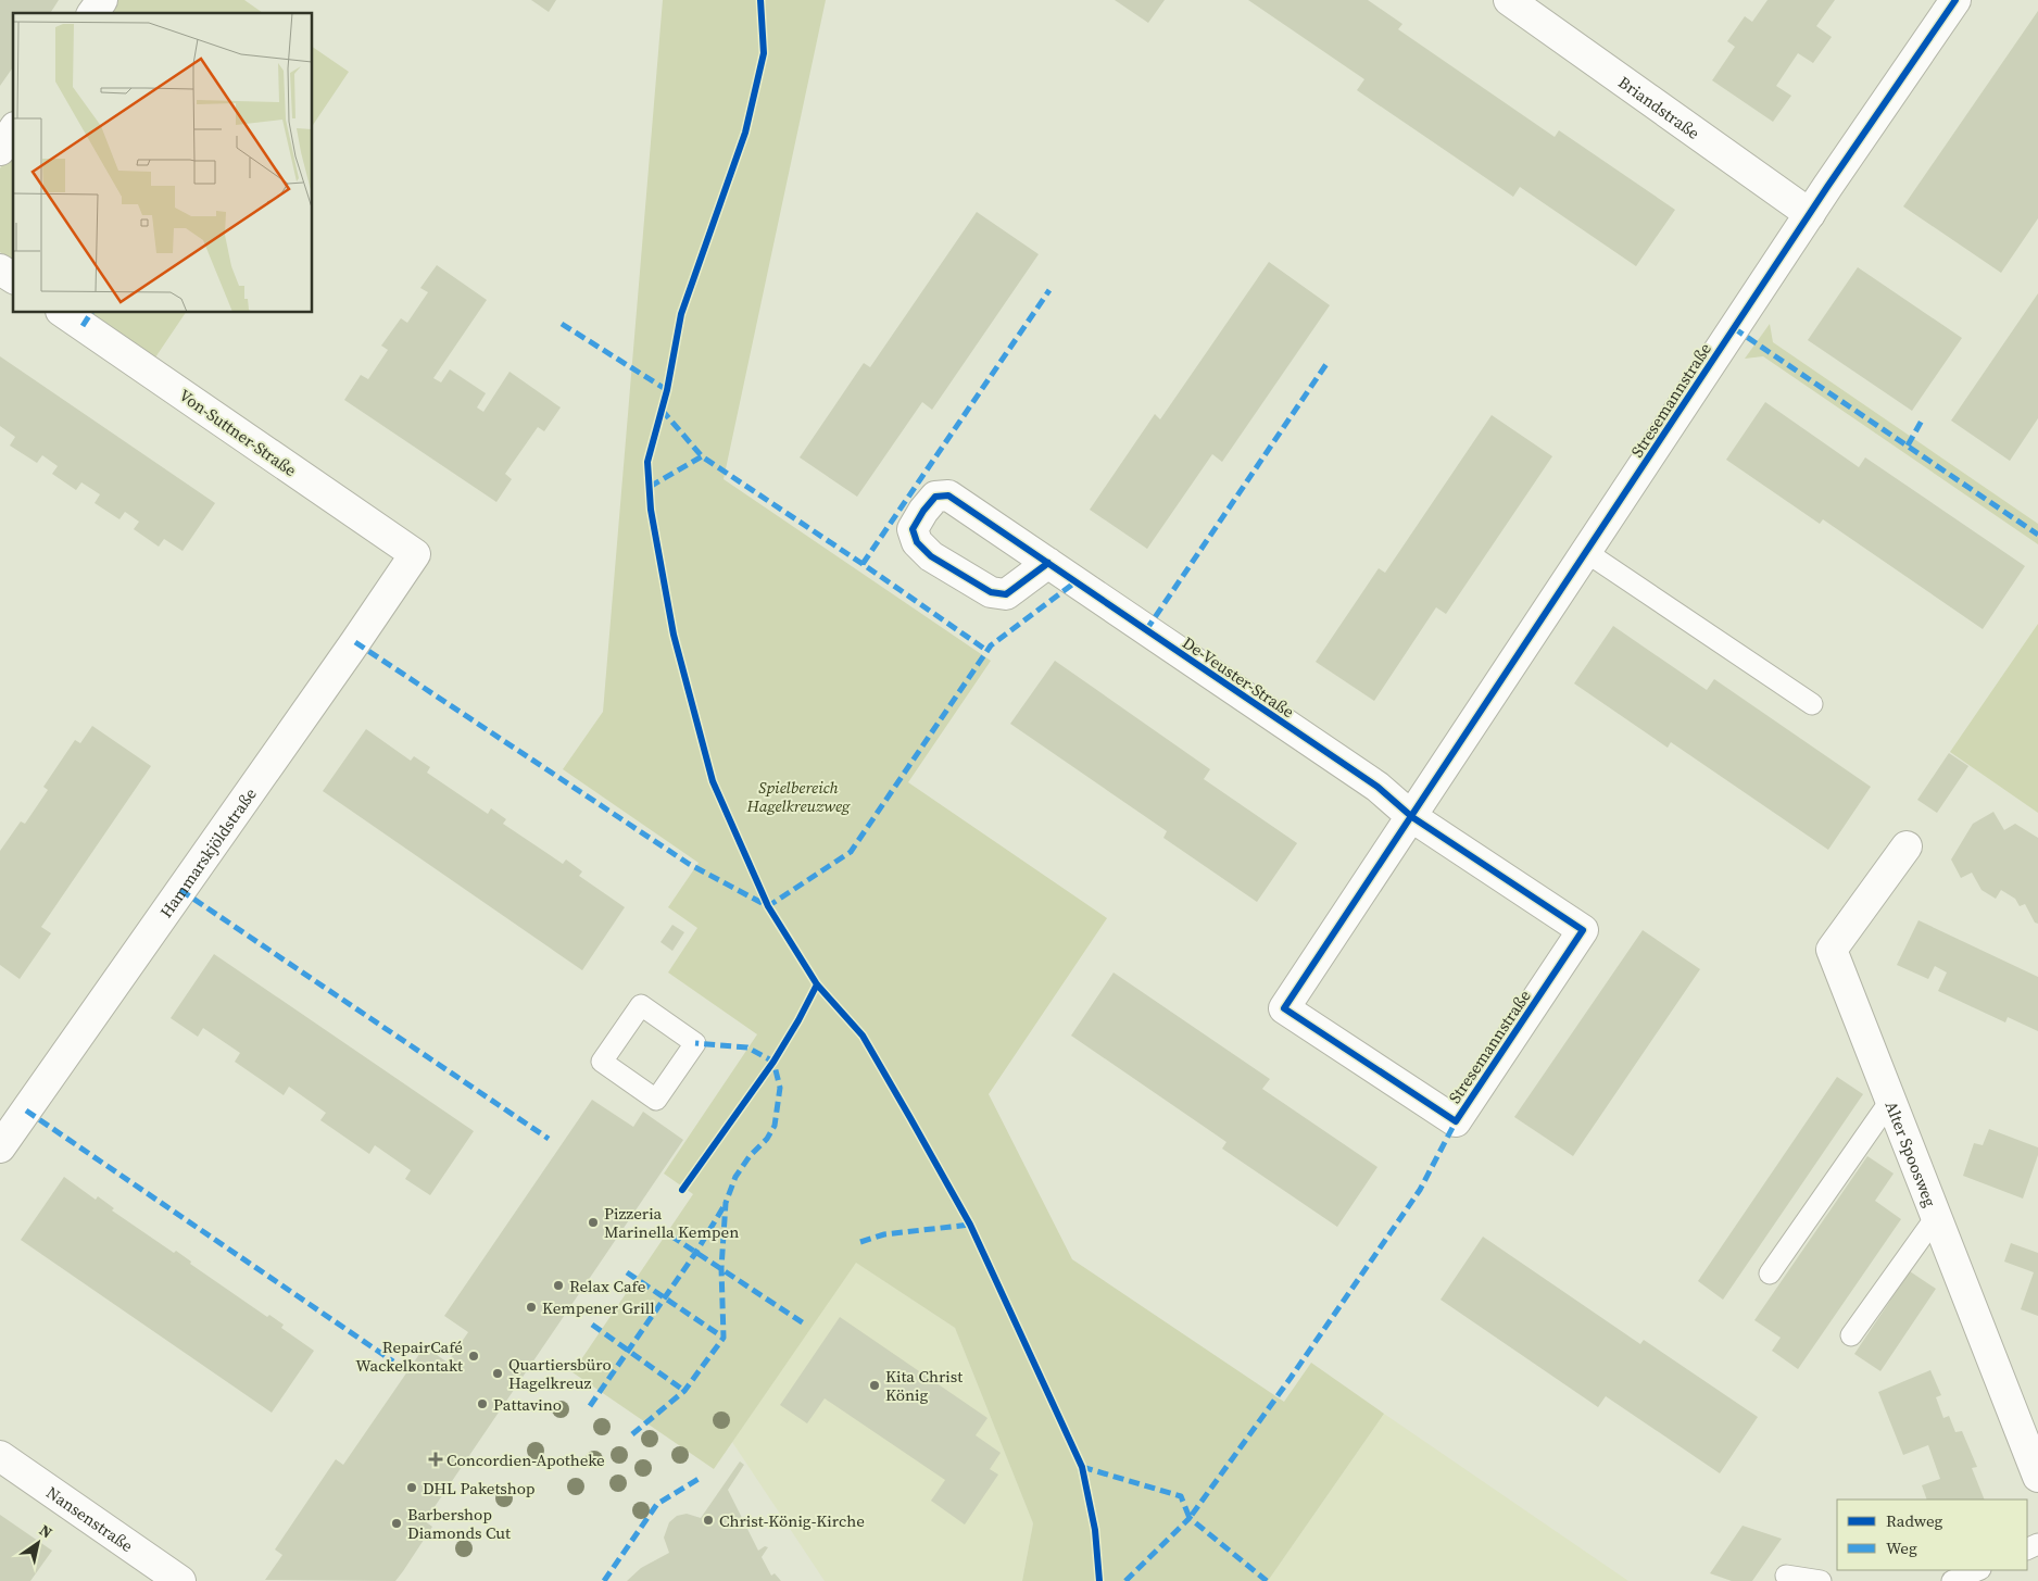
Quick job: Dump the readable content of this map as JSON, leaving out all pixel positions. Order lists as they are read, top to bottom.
{
  "streets": {
    "street": [
      "Briandstraße",
      "Stresemannstraße",
      "Von-Suttner-Straße",
      "De-Veuster-Straße",
      "Hammarskjöldstraße",
      "Alter Spoosweg",
      "Nansenstraße"
    ]
  },
  "crossings": [
    ["Briandstraße", "Stresemannstraße"],
    ["Stresemannstraße", "De-Veuster-Straße"],
    ["Von-Suttner-Straße", "Hammarskjöldstraße"]
  ],
  "parks": ["Spielbereich Hagelkreuzweg"],
  "places": {
    "other": [
      "Pizzeria Marinella Kempen",
      "Relax Cafe",
      "Kempener Grill",
      "RepairCafé Wackelkontakt",
      "Quartiersbüro Hagelkreuz",
      "Kita Christ König",
      "Pattavino",
      "DHL Paketshop",
      "Christ-König-Kirche",
      "Barbershop Diamonds Cut"
    ],
    "health": ["Concordien-Apotheke"]
  },
  "legend": ["Radweg", "Weg"],
  "north": "top right"
}
